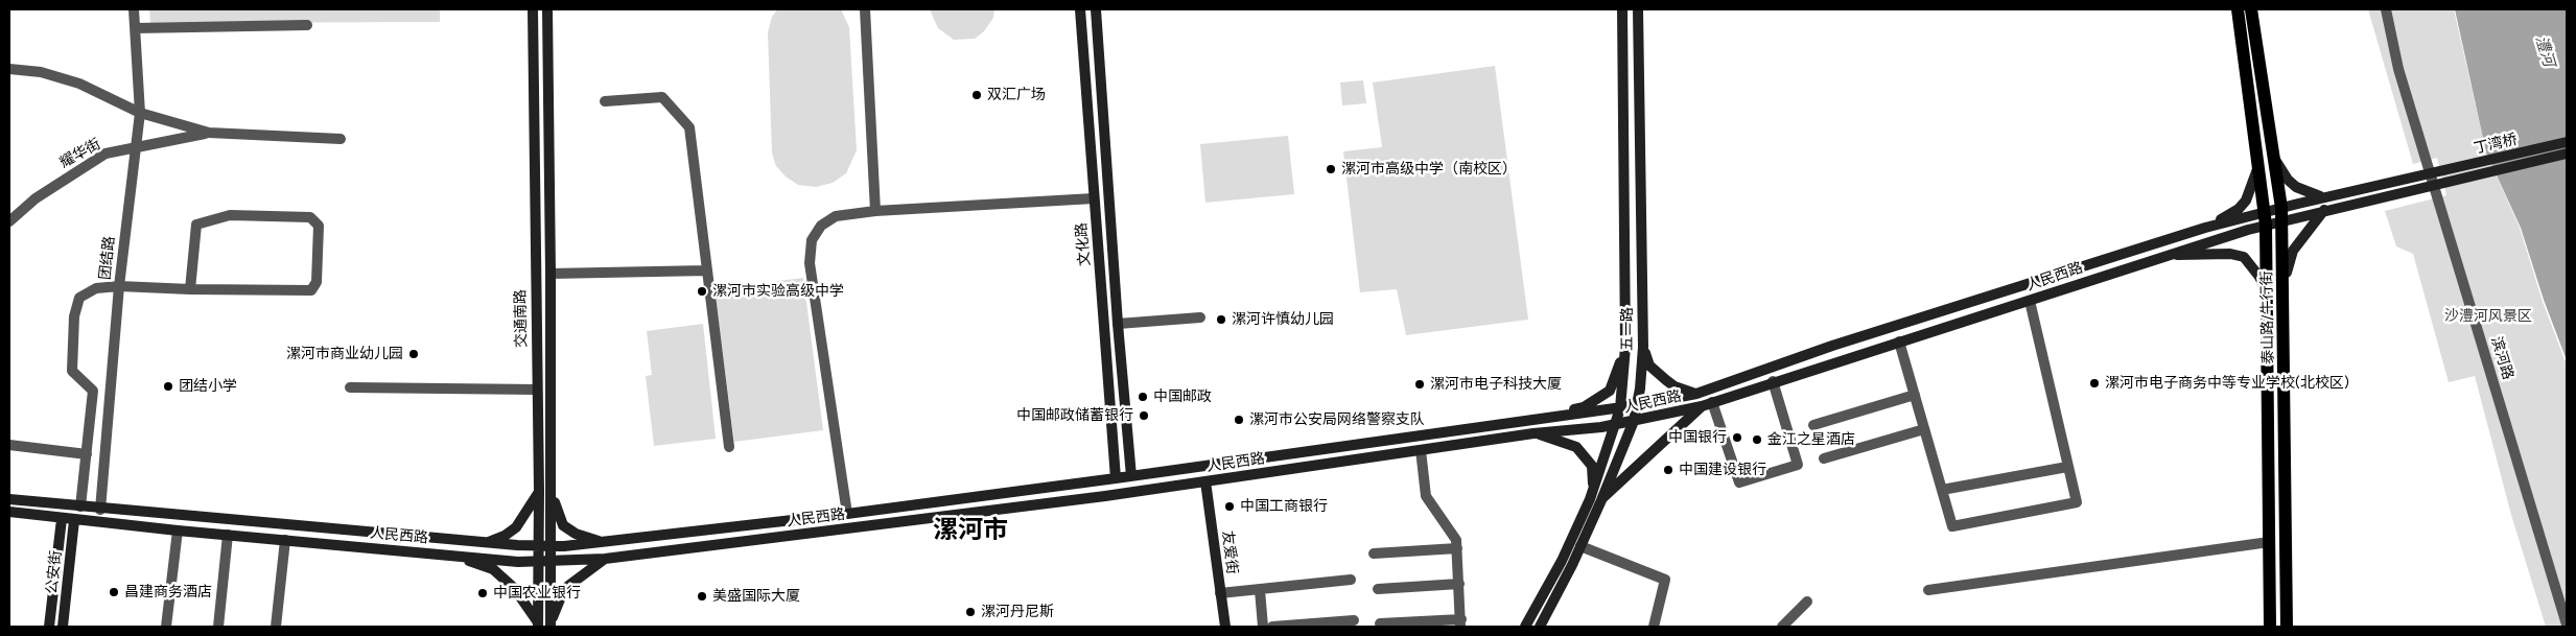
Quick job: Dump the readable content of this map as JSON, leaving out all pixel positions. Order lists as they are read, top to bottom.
{
  "streets": {
    "main road": [
      "丁湾桥",
      "文化路",
      "人民西路",
      "泰山路/牛行街",
      "交通南路",
      "五一路",
      "友爱街",
      "公安街"
    ],
    "street": ["耀华街", "团结路", "滨河路"]
  },
  "crossings": [
    ["丁湾桥", "人民西路"],
    ["丁湾桥", "滨河路"],
    ["耀华街", "团结路"],
    ["文化路", "人民西路"],
    ["团结路", "人民西路"],
    ["人民西路", "泰山路/牛行街"],
    ["人民西路", "交通南路"],
    ["人民西路", "五一路"],
    ["人民西路", "滨河路"],
    ["人民西路", "友爱街"],
    ["人民西路", "公安街"]
  ],
  "districts": ["漯河市"],
  "water": ["澧河"],
  "parks": ["沙澧河风景区"],
  "places": [
    "双汇广场",
    "漯河市高级中学（南校区）",
    "漯河市实验高级中学",
    "漯河许慎幼儿园",
    "漯河市商业幼儿园",
    "漯河市电子商务中等专业学校(北校区)",
    "漯河市电子科技大厦",
    "团结小学",
    "中国邮政",
    "中国邮政储蓄银行",
    "漯河市公安局网络警察支队",
    "中国银行",
    "金江之星酒店",
    "中国建设银行",
    "中国工商银行",
    "昌建商务酒店",
    "中国农业银行",
    "美盛国际大厦",
    "漯河丹尼斯"
  ]
}
